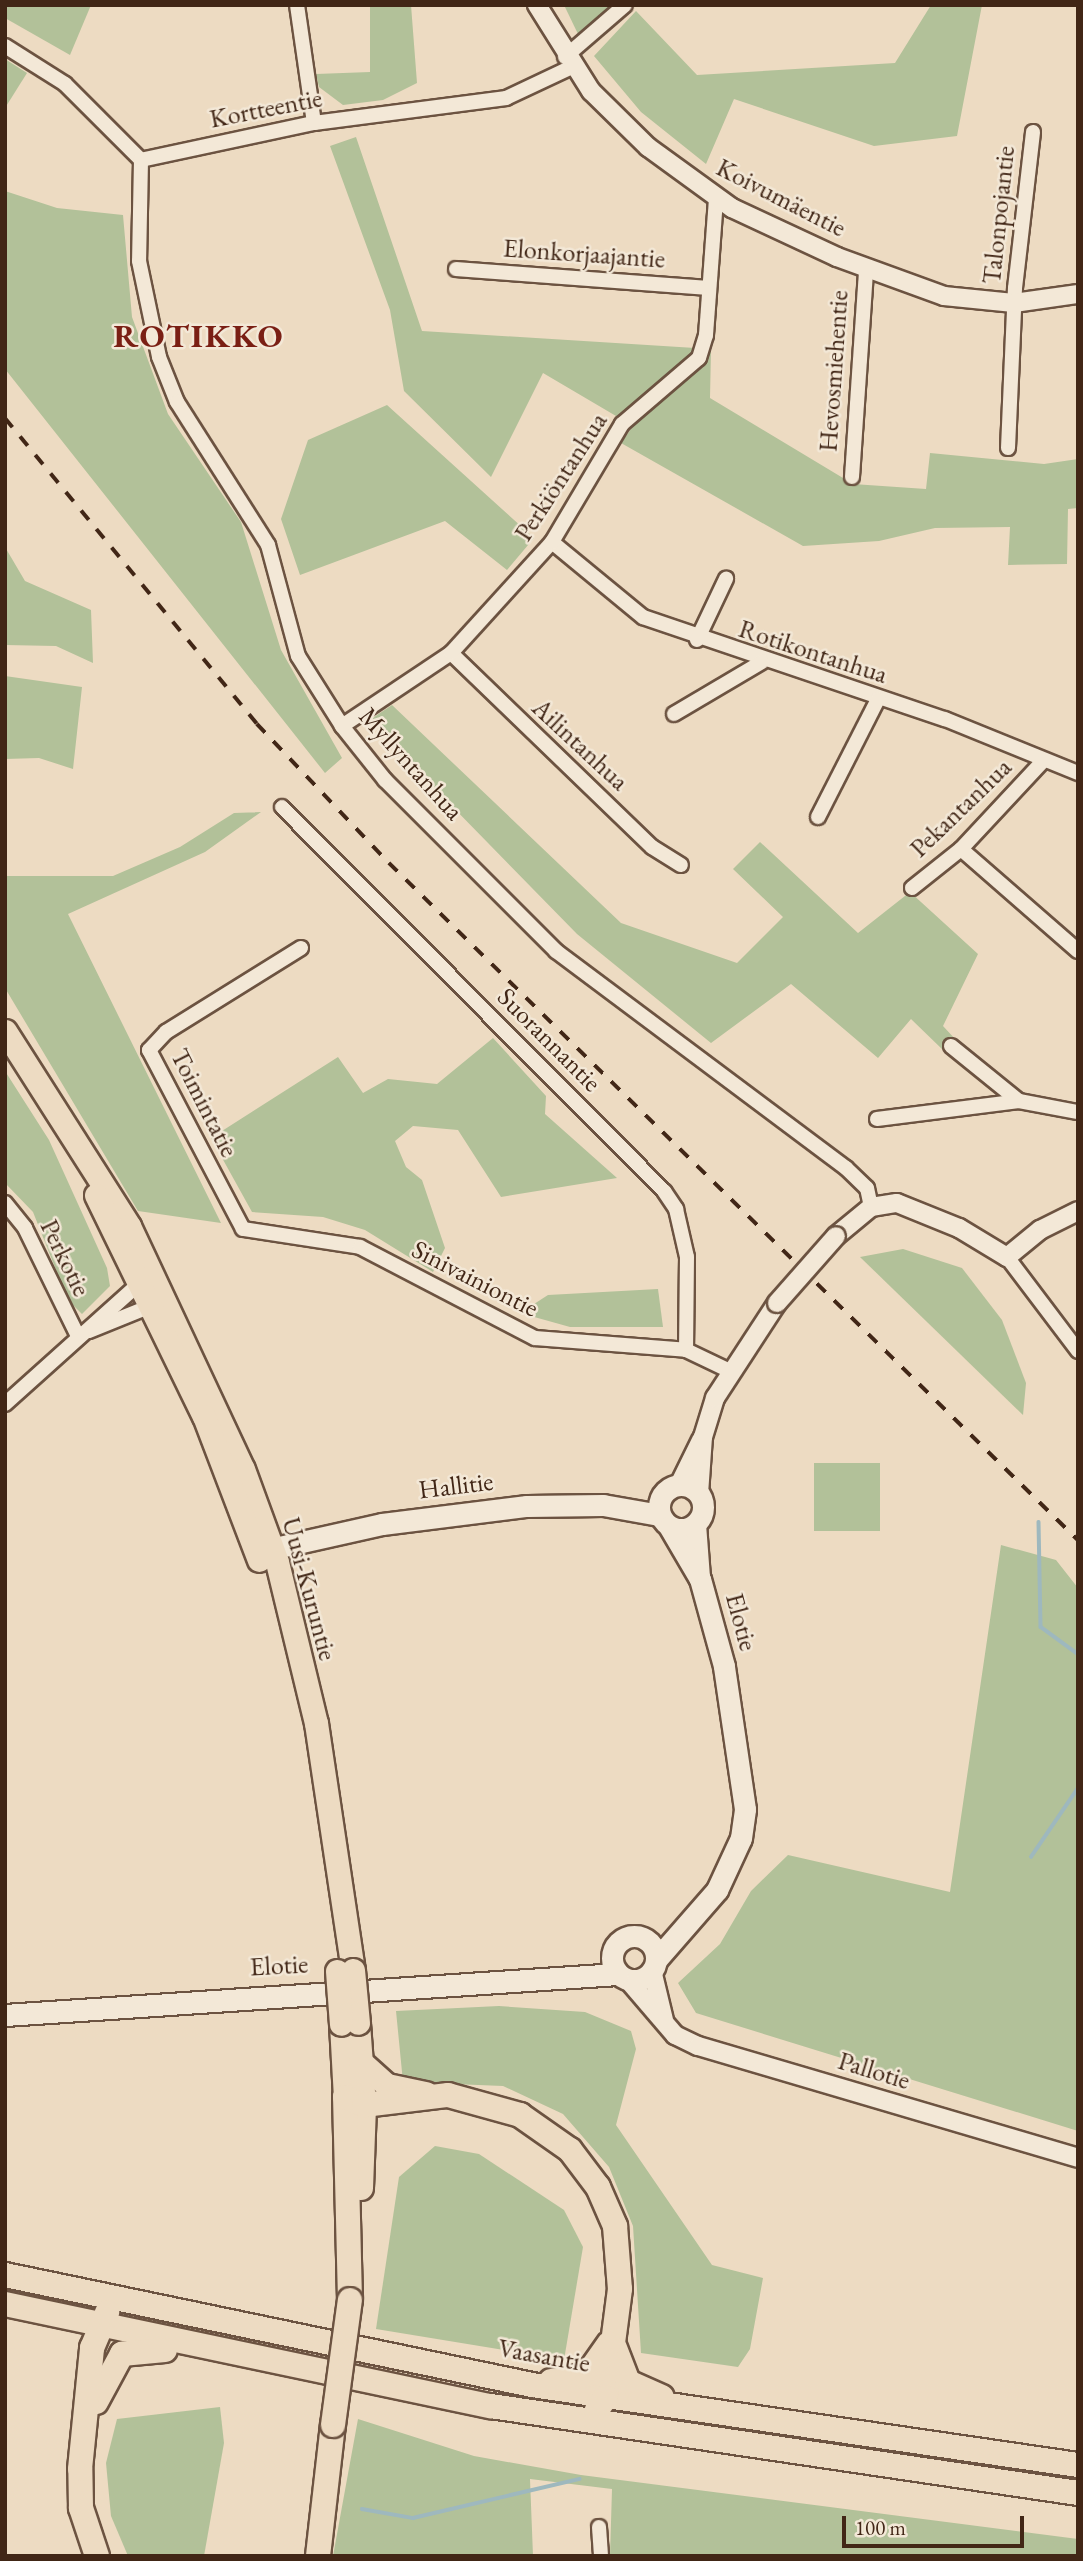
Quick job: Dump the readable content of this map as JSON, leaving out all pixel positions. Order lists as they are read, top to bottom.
{
  "streets": {
    "highway": ["Vaasantie"],
    "main road": ["Hallitie", "Uusi-Kuruntie", "Elotie"],
    "street": [
      "Kortteentie",
      "Koivumäentie",
      "Talonpojantie",
      "Elonkorjaajantie",
      "Hevosmiehentie",
      "Perkiöntanhua",
      "Rotikontanhua",
      "Ailintanhua",
      "Myllyntanhua",
      "Pekantanhua",
      "Suorannantie",
      "Toimintatie",
      "Perkotie",
      "Sinivainiontie",
      "Pallotie"
    ]
  },
  "crossings": [
    ["Kortteentie", "Koivumäentie"],
    ["Kortteentie", "Myllyntanhua"],
    ["Koivumäentie", "Talonpojantie"],
    ["Koivumäentie", "Hevosmiehentie"],
    ["Koivumäentie", "Perkiöntanhua"],
    ["Elonkorjaajantie", "Perkiöntanhua"],
    ["Perkiöntanhua", "Rotikontanhua"],
    ["Perkiöntanhua", "Ailintanhua"],
    ["Perkiöntanhua", "Myllyntanhua"],
    ["Rotikontanhua", "Pekantanhua"],
    ["Suorannantie", "Sinivainiontie"],
    ["Toimintatie", "Sinivainiontie"],
    ["Hallitie", "Uusi-Kuruntie"],
    ["Hallitie", "Elotie"],
    ["Elotie", "Pallotie"]
  ],
  "districts": ["ROTIKKO"],
  "scale_bar": "100 m"
}
